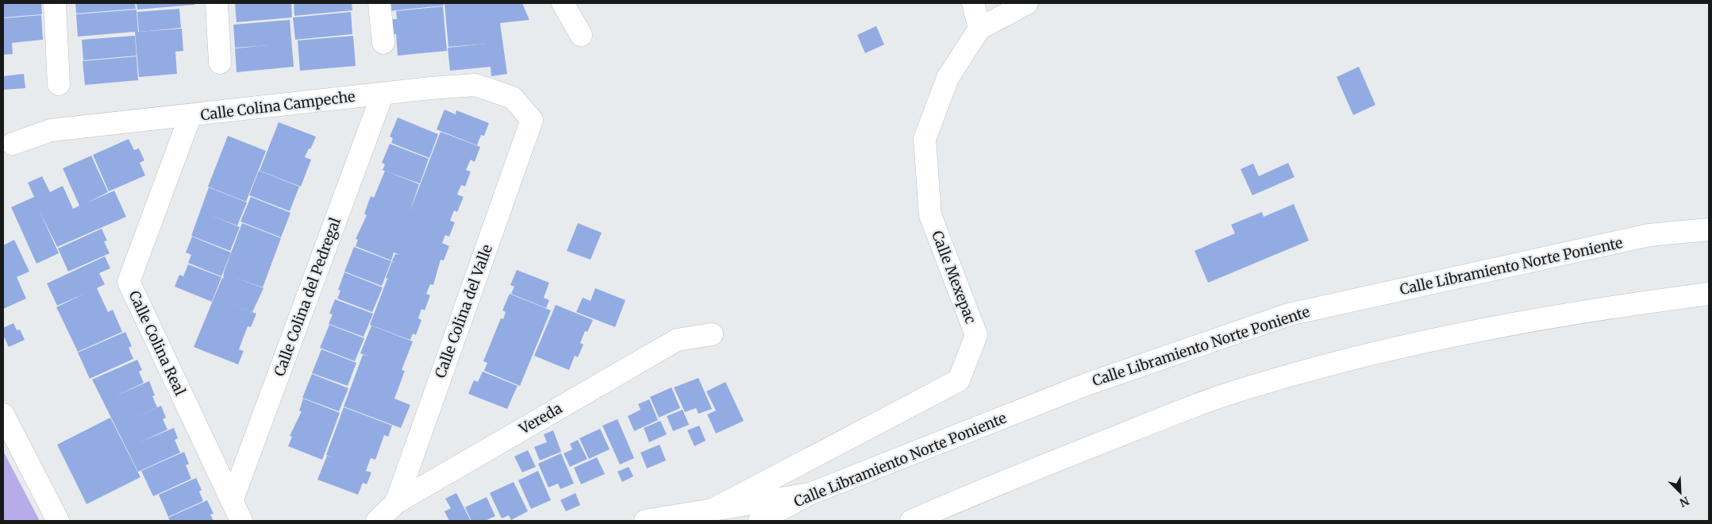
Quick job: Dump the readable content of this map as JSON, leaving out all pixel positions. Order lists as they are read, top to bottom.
{
  "streets": {
    "main road": [
      "Calle Colina Campeche",
      "Calle Libramiento Norte Poniente",
      "Calle Mexepac",
      "Calle Colina del Pedregal",
      "Calle Colina del Valle",
      "Calle Colina Real",
      "Vereda"
    ]
  },
  "crossings": [
    ["Calle Colina Campeche", "Calle Colina del Pedregal"],
    ["Calle Colina Campeche", "Calle Colina del Valle"],
    ["Calle Colina Campeche", "Calle Colina Real"],
    ["Calle Colina del Pedregal", "Calle Colina Real"],
    ["Calle Colina del Valle", "Vereda"]
  ],
  "north": "bottom right"
}
